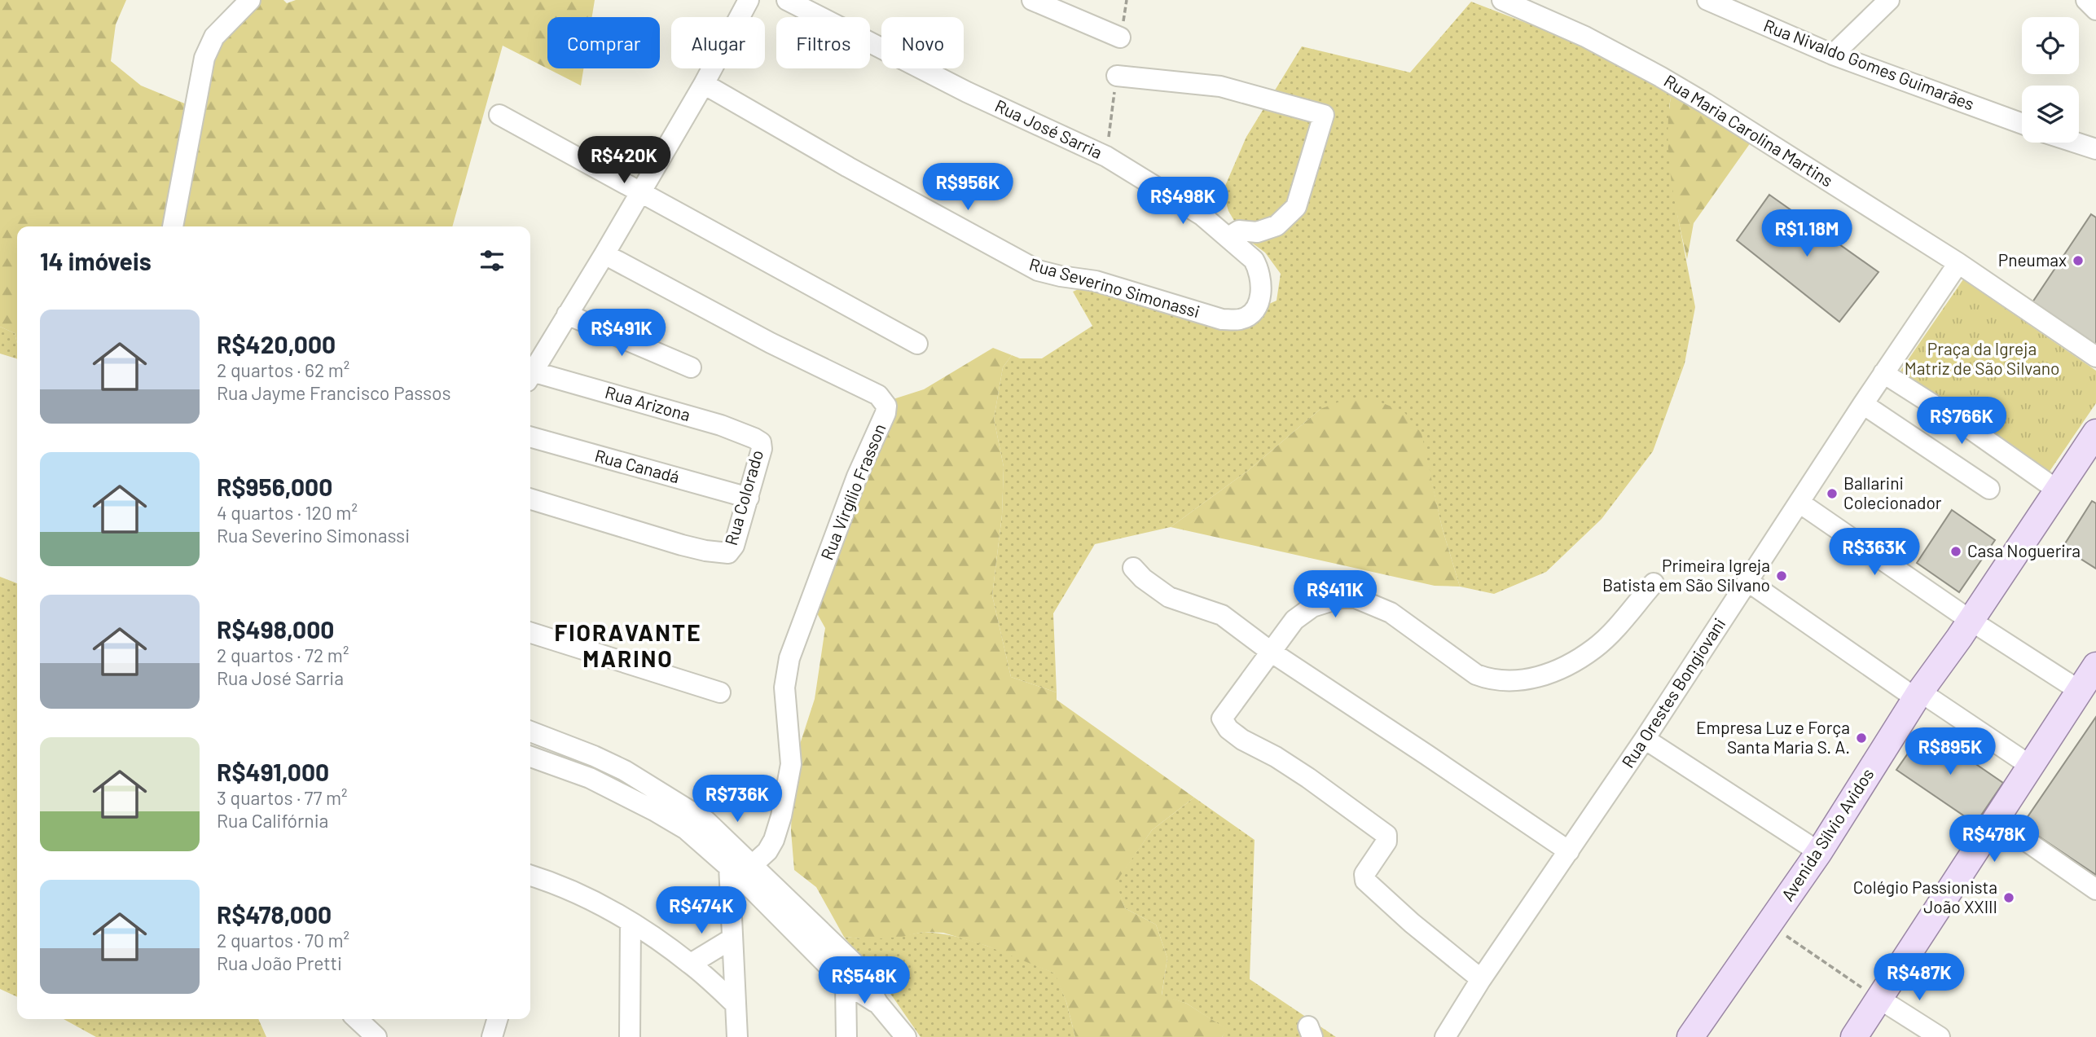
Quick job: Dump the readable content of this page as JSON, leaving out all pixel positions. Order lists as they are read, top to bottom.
{
  "streets": {
    "main road": ["Avenida Sílvio Avidos"],
    "street": [
      "Rua Nivaldo Gomes Guimarães",
      "Rua José Sarria",
      "Rua Maria Carolina Martins",
      "Rua Severino Simonassi",
      "Rua Arizona",
      "Rua Canadá",
      "Rua Virgílio Frasson",
      "Rua Colorado",
      "Rua Orestes Bongiovani"
    ]
  },
  "crossings": [
    ["Rua José Sarria", "Rua Severino Simonassi"],
    ["Rua Maria Carolina Martins", "Rua Orestes Bongiovani"],
    ["Rua Arizona", "Rua Colorado"],
    ["Rua Canadá", "Rua Colorado"]
  ],
  "districts": ["FIORAVANTE MARINO"],
  "parks": ["Praça da Igreja Matriz de São Silvano"],
  "places": [
    "Pneumax",
    "Ballarini Colecionador",
    "Casa Noguerira",
    "Primeira Igreja Batista em São Silvano",
    "Empresa Luz e Força Santa Maria S. A.",
    "Colégio Passionista João XXIII"
  ],
  "page": {
    "chip": [
      "Comprar",
      "Alugar",
      "Filtros",
      "Novo"
    ],
    "price": [
      "R$420K",
      "R$956K",
      "R$498K",
      "R$1.18M",
      "R$491K",
      "R$766K",
      "R$363K",
      "R$411K",
      "R$895K",
      "R$736K",
      "R$478K",
      "R$474K",
      "R$487K",
      "R$548K"
    ],
    "heading": "14 imóveis",
    "list": [
      {
        "name": "R$420,000",
        "note": "2 quartos · 62 m² · Rua Jayme Francisco Passos"
      },
      {
        "name": "R$956,000",
        "note": "4 quartos · 120 m² · Rua Severino Simonassi"
      },
      {
        "name": "R$498,000",
        "note": "2 quartos · 72 m² · Rua José Sarria"
      },
      {
        "name": "R$491,000",
        "note": "3 quartos · 77 m² · Rua Califórnia"
      },
      {
        "name": "R$478,000",
        "note": "2 quartos · 70 m² · Rua João Pretti"
      }
    ]
  }
}
